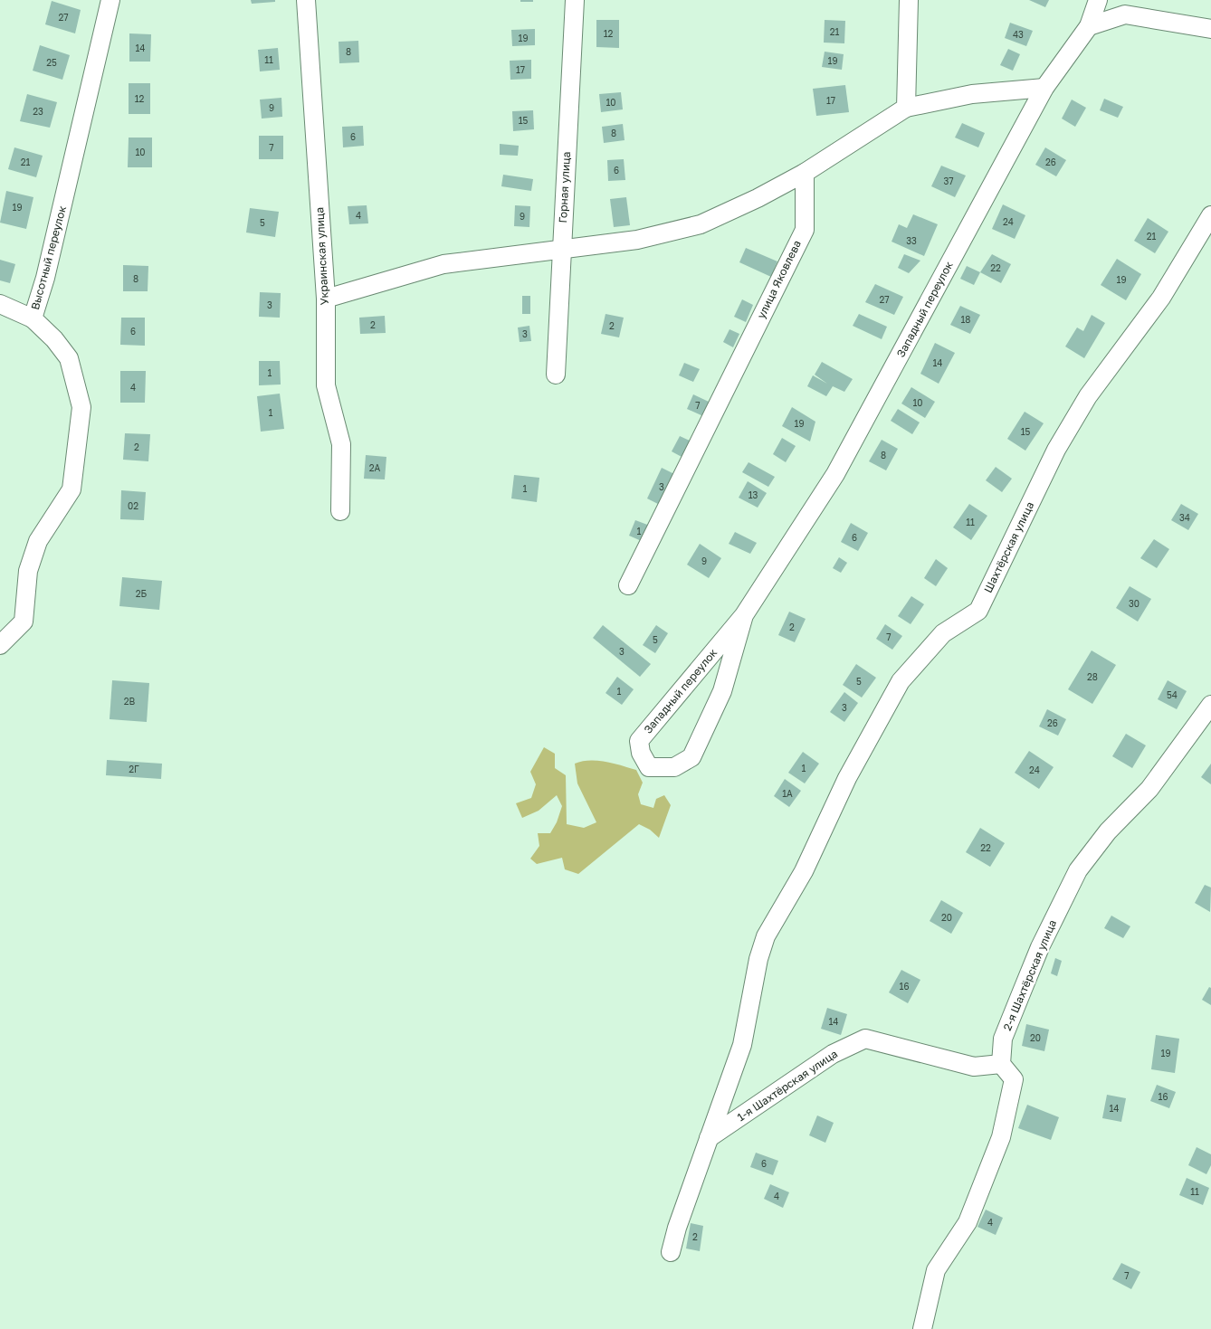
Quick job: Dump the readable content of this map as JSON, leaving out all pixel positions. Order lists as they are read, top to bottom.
{
  "streets": {
    "street": [
      "Горная улица",
      "Украинская улица",
      "Высотный переулок",
      "улица Яковлева",
      "Западный переулок",
      "Шахтёрская улица",
      "2-я Шахтёрская улица",
      "1-я Шахтёрская улица"
    ]
  },
  "crossings": [
    ["Шахтёрская улица", "1-я Шахтёрская улица"],
    ["2-я Шахтёрская улица", "1-я Шахтёрская улица"]
  ],
  "house_numbers": [
    "27",
    "21",
    "12",
    "43",
    "19",
    "14",
    "8",
    "11",
    "19",
    "25",
    "17",
    "12",
    "17",
    "10",
    "9",
    "23",
    "15",
    "8",
    "6",
    "7",
    "10",
    "21",
    "26",
    "6",
    "37",
    "19",
    "4",
    "9",
    "24",
    "5",
    "21",
    "33",
    "22",
    "8",
    "19",
    "27",
    "3",
    "18",
    "2",
    "2",
    "6",
    "3",
    "14",
    "1",
    "4",
    "10",
    "7",
    "1",
    "19",
    "15",
    "2",
    "8",
    "2А",
    "3",
    "1",
    "13",
    "02",
    "34",
    "11",
    "1",
    "6",
    "9",
    "2Б",
    "30",
    "2",
    "7",
    "5",
    "3",
    "28",
    "5",
    "1",
    "54",
    "2В",
    "3",
    "26",
    "1",
    "2Г",
    "24",
    "1А",
    "22",
    "20",
    "16",
    "14",
    "20",
    "19",
    "16",
    "14",
    "6",
    "11",
    "4",
    "4",
    "2",
    "7"
  ]
}
